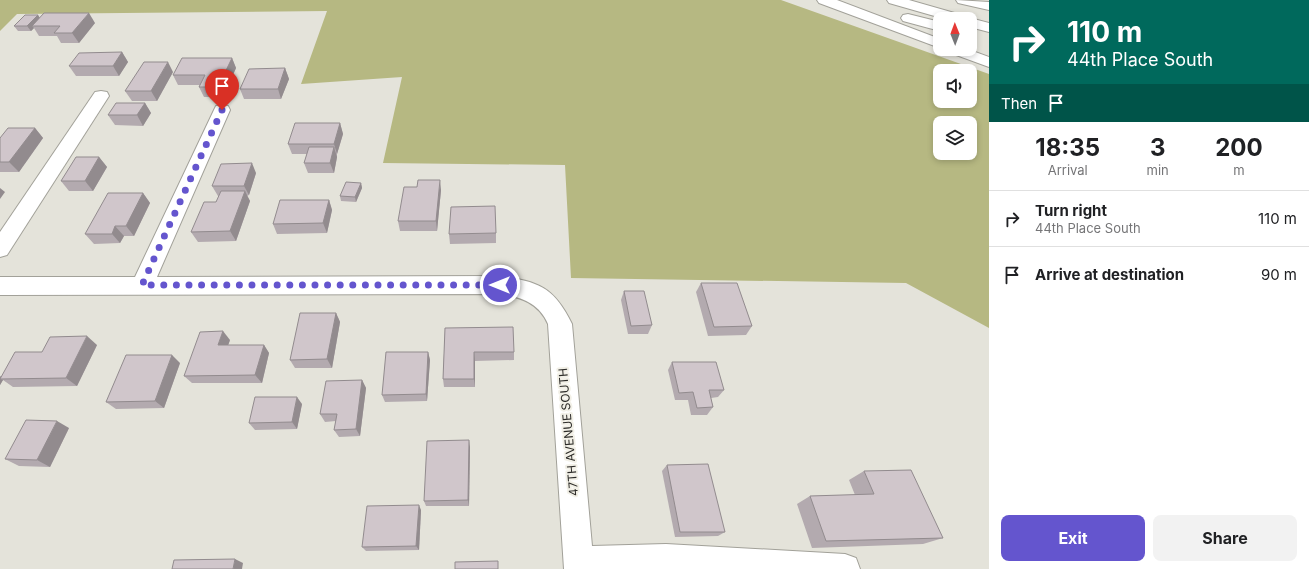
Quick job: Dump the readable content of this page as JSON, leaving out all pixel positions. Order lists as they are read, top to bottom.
{
  "streets": {
    "main road": ["47TH AVENUE SOUTH"]
  },
  "north": "top",
  "page": {
    "turn": ["110 m", "44th Place South"],
    "then": "Then",
    "eta": [
      "18:35",
      "Arrival",
      "3",
      "min",
      "200",
      "m"
    ],
    "list": [
      {
        "name": "Turn right",
        "note": "44th Place South",
        "value": "110 m"
      },
      {
        "name": "Arrive at destination",
        "value": "90 m"
      }
    ],
    "buttons": ["Exit", "Share"]
  }
}
